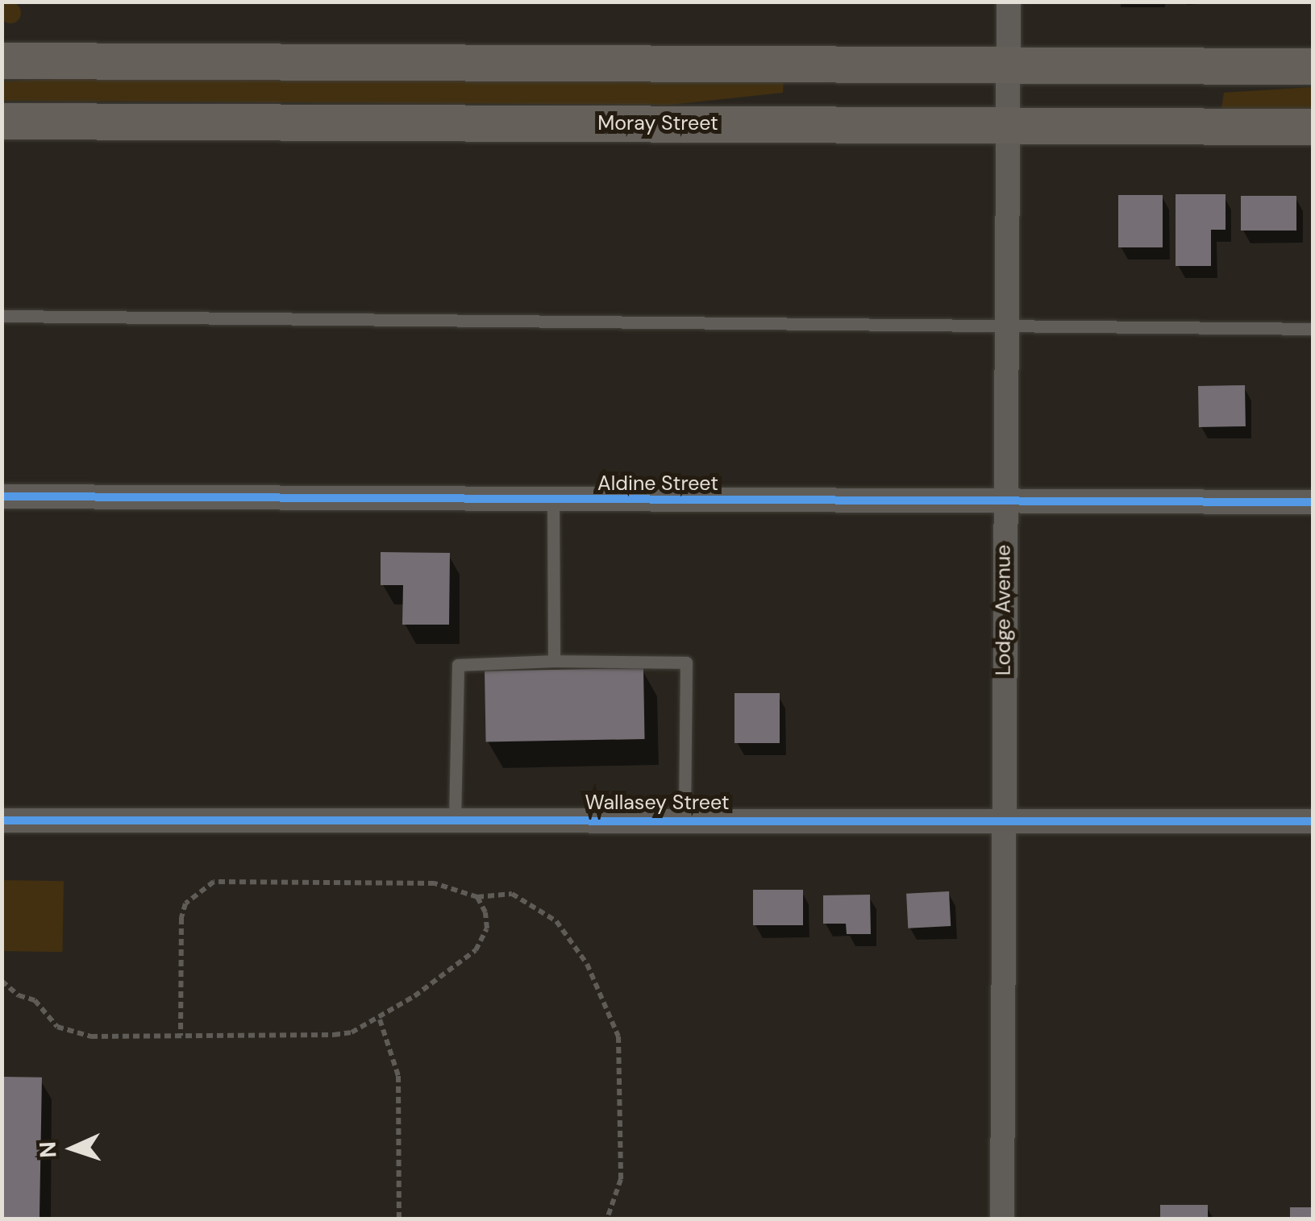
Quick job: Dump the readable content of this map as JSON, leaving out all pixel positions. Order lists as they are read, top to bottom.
{
  "streets": {
    "main road": ["Moray Street"],
    "street": ["Aldine Street", "Lodge Avenue", "Wallasey Street"]
  },
  "crossings": [
    ["Moray Street", "Lodge Avenue"],
    ["Aldine Street", "Lodge Avenue"],
    ["Lodge Avenue", "Wallasey Street"]
  ],
  "north": "left"
}
